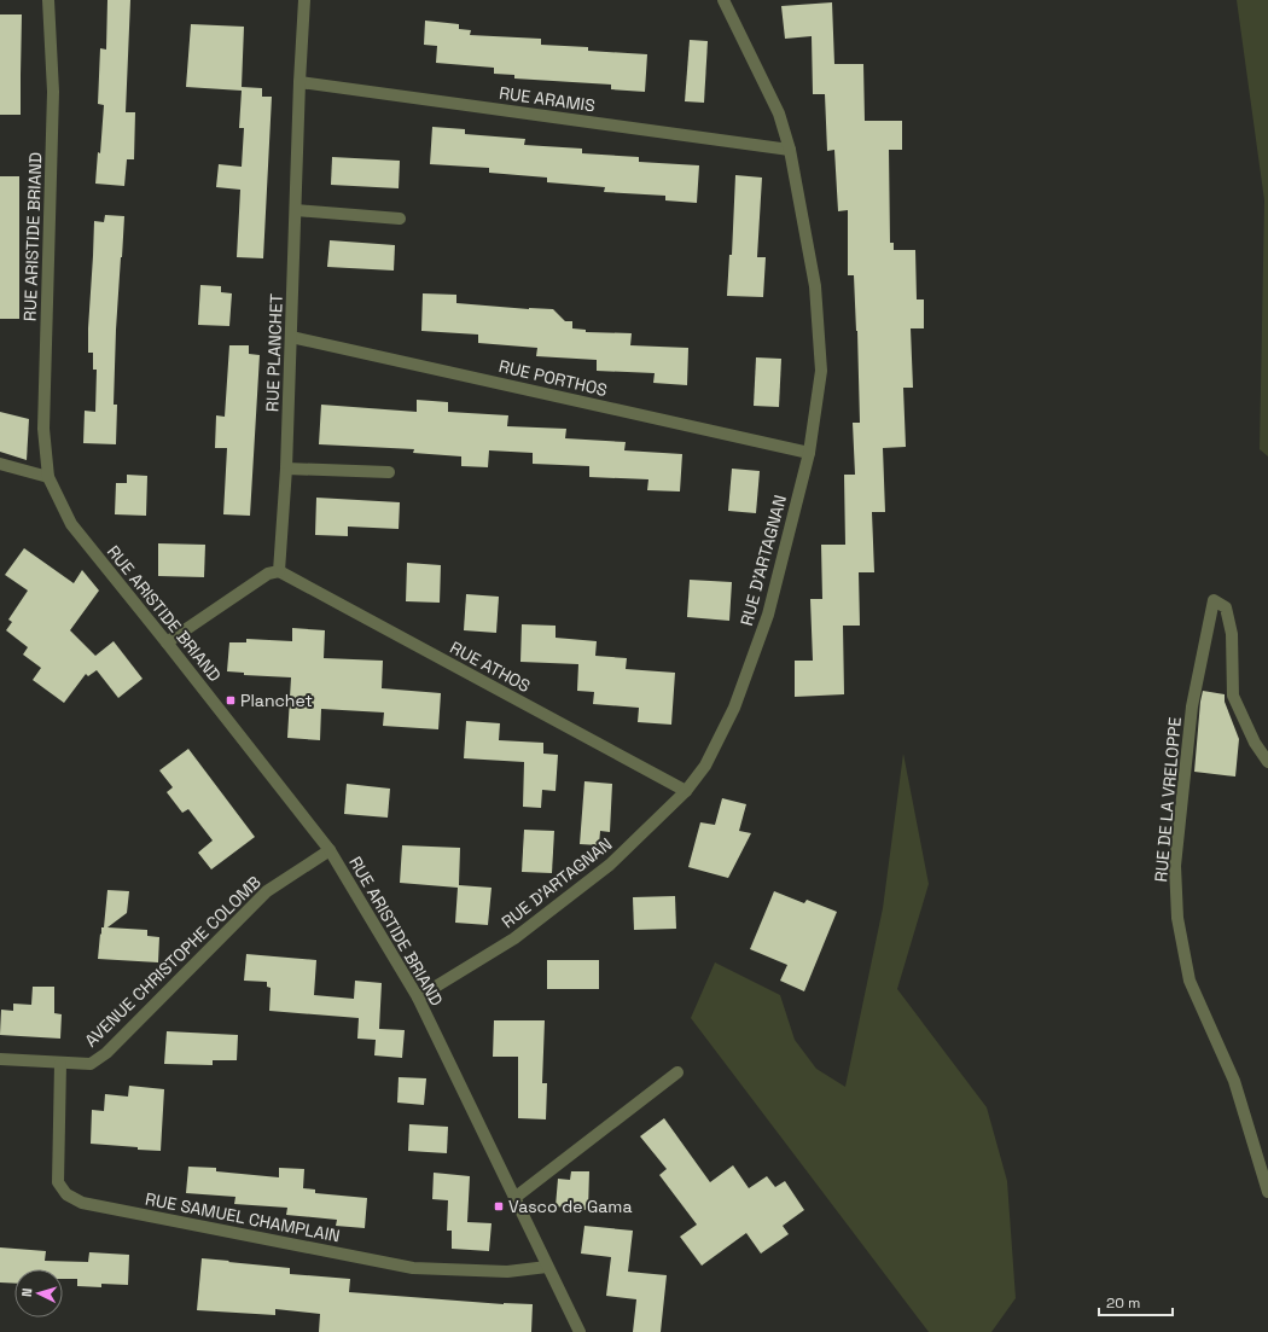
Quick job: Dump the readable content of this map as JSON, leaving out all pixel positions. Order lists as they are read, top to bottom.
{
  "streets": {
    "street": [
      "RUE ARAMIS",
      "RUE ARISTIDE BRIAND",
      "RUE PLANCHET",
      "RUE PORTHOS",
      "RUE D'ARTAGNAN",
      "RUE ATHOS",
      "RUE DE LA VRELOPPE",
      "AVENUE CHRISTOPHE COLOMB",
      "RUE SAMUEL CHAMPLAIN"
    ]
  },
  "crossings": [
    ["RUE ARAMIS", "RUE PLANCHET"],
    ["RUE ARAMIS", "RUE D'ARTAGNAN"],
    ["RUE ARISTIDE BRIAND", "RUE D'ARTAGNAN"],
    ["RUE ARISTIDE BRIAND", "AVENUE CHRISTOPHE COLOMB"],
    ["RUE ARISTIDE BRIAND", "RUE SAMUEL CHAMPLAIN"],
    ["RUE PLANCHET", "RUE PORTHOS"],
    ["RUE PLANCHET", "RUE ATHOS"],
    ["RUE PORTHOS", "RUE D'ARTAGNAN"],
    ["RUE D'ARTAGNAN", "RUE ATHOS"],
    ["AVENUE CHRISTOPHE COLOMB", "RUE SAMUEL CHAMPLAIN"]
  ],
  "places": {
    "transit": ["Planchet", "Vasco de Gama"]
  },
  "scale_bar": "20 m",
  "north": "left"
}
